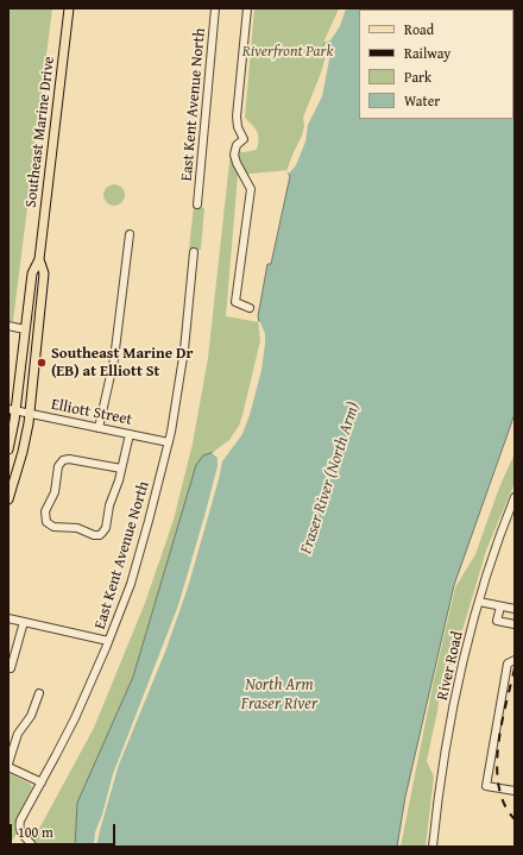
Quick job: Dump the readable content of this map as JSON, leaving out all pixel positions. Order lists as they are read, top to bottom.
{
  "streets": {
    "main road": ["Southeast Marine Drive"],
    "street": ["East Kent Avenue North", "Elliott Street", "River Road"]
  },
  "crossings": [
    ["East Kent Avenue North", "Elliott Street"],
    ["Southeast Marine Drive", "Elliott Street"]
  ],
  "water": ["Fraser River (North Arm)", "North Arm Fraser River"],
  "parks": ["Riverfront Park"],
  "places": ["Southeast Marine Dr (EB) at Elliott St"],
  "legend": [
    "Road",
    "Railway",
    "Park",
    "Water"
  ],
  "scale_bar": "100 m"
}
